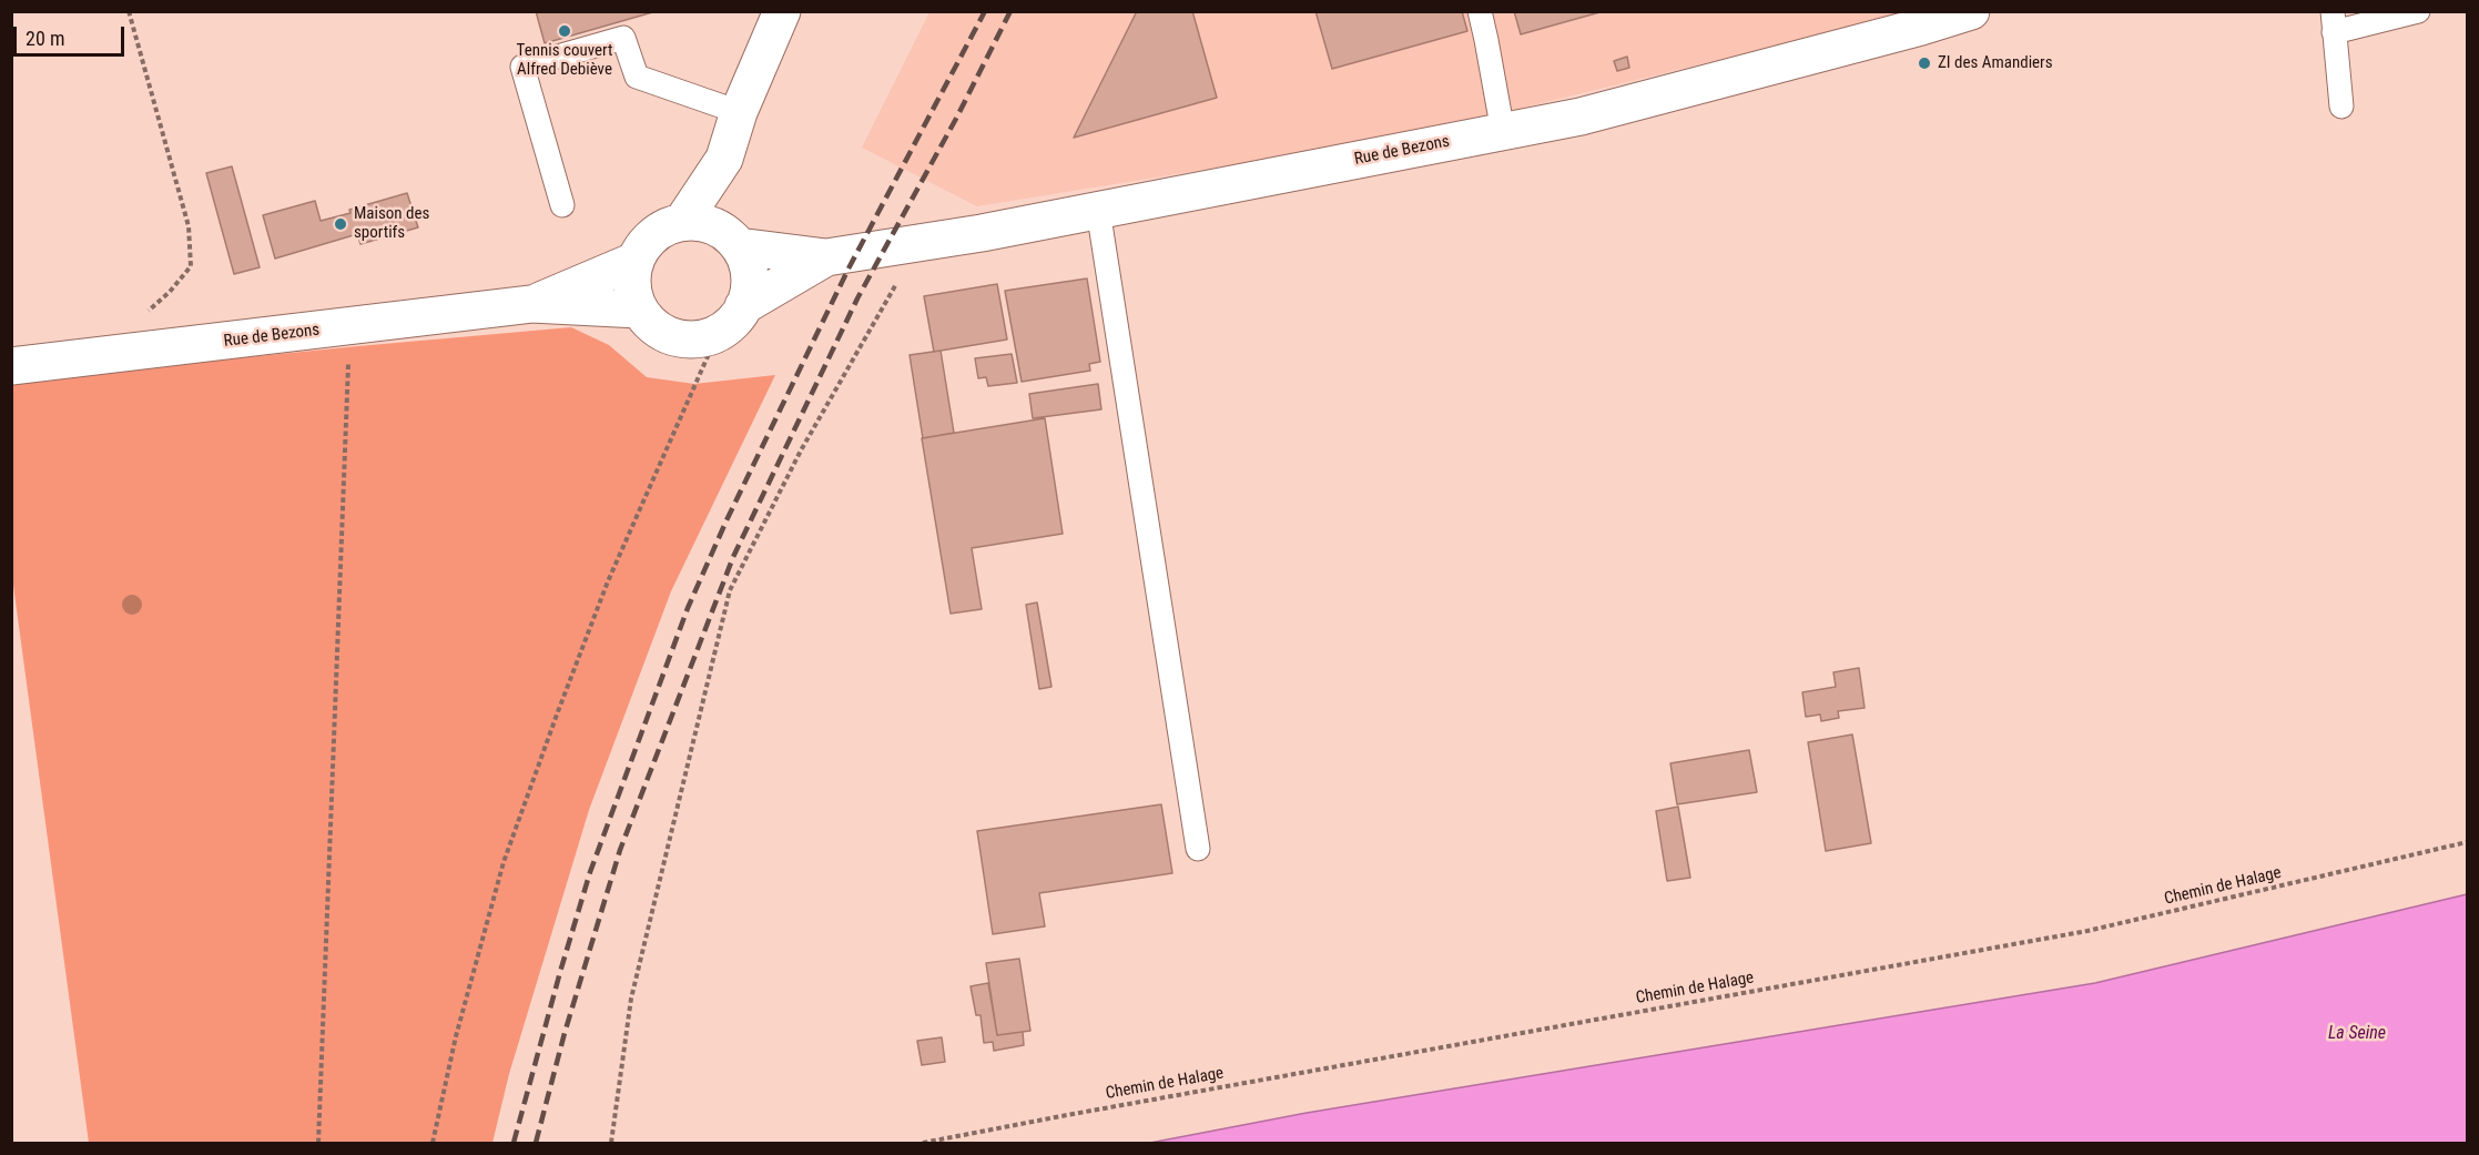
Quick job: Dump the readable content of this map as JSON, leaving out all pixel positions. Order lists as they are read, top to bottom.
{
  "streets": {
    "street": ["Rue de Bezons"],
    "path": ["Chemin de Halage"]
  },
  "water": ["La Seine"],
  "places": ["Tennis couvert Alfred Debiève", "ZI des Amandiers", "Maison des sportifs"],
  "scale_bar": "20 m"
}
